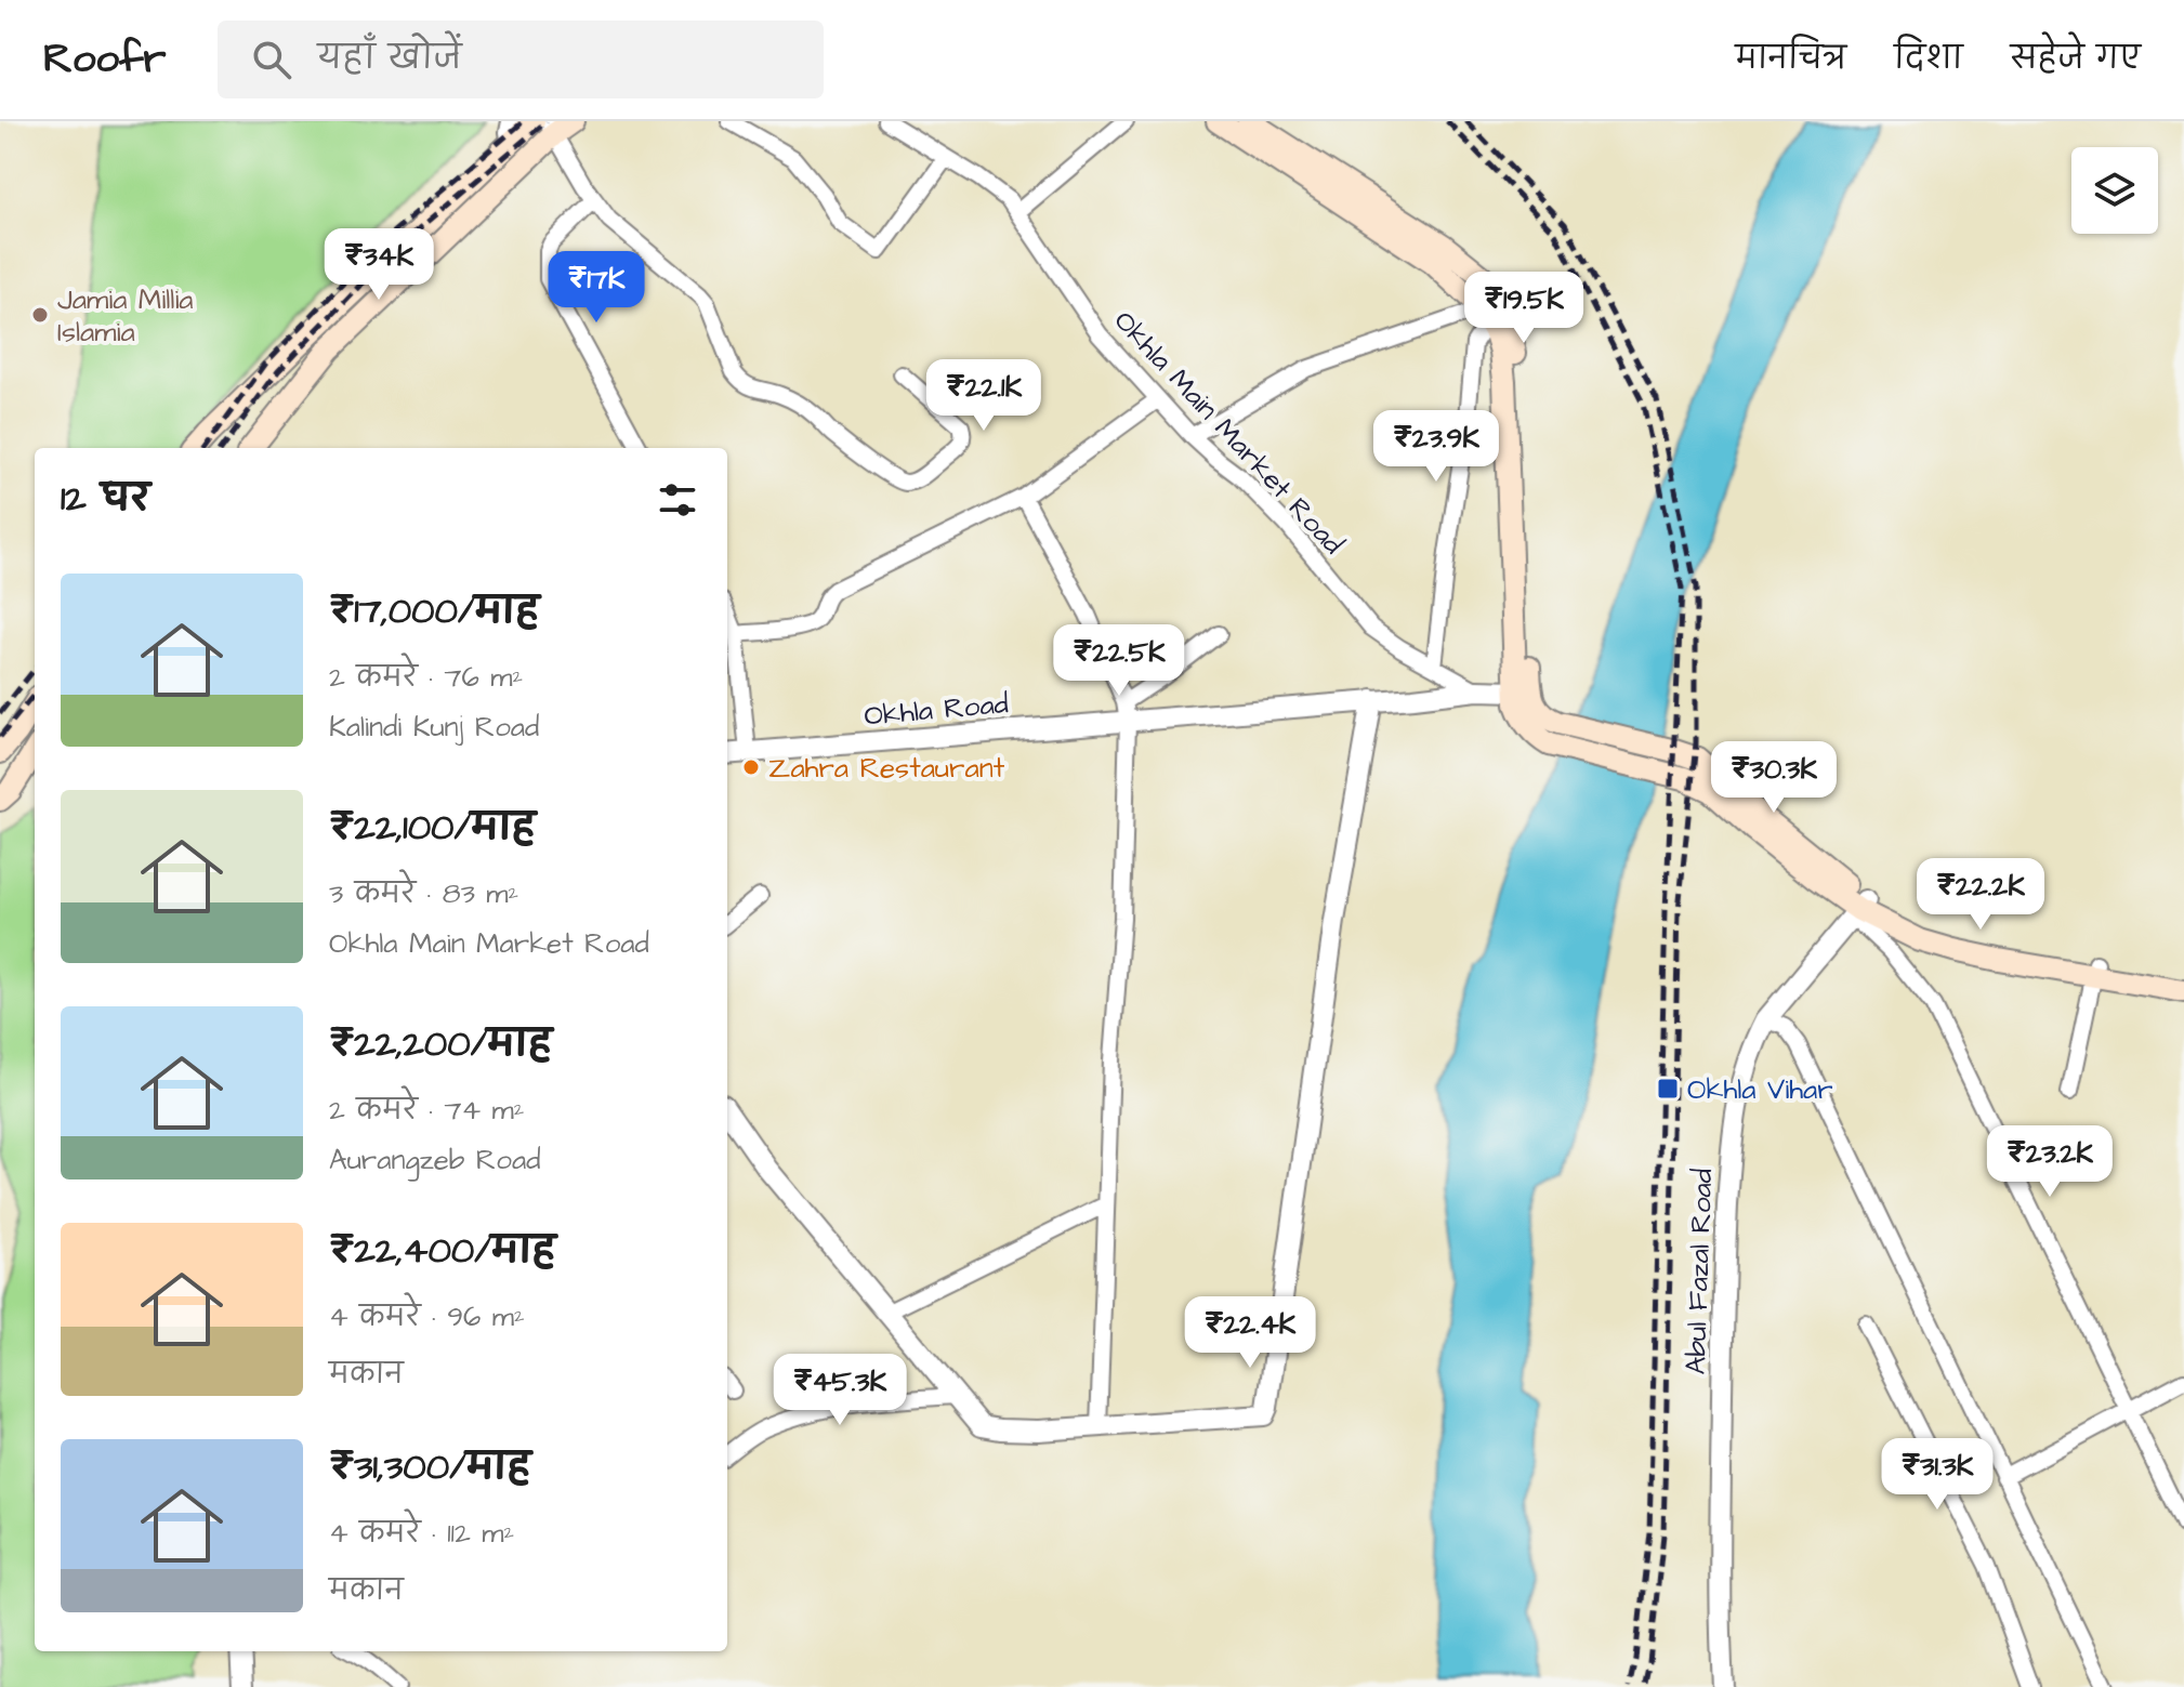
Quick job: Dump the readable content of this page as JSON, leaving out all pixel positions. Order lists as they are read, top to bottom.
{
  "streets": {
    "street": ["Okhla Main Market Road", "Okhla Road", "Abul Fazal Road"]
  },
  "crossings": [
    ["Okhla Main Market Road", "Okhla Road"]
  ],
  "places": {
    "other": ["Jamia Millia Islamia", "Zahra Restaurant"],
    "transit": ["Okhla Vihar"]
  },
  "page": {
    "header": "Roofr",
    "search": "यहाँ खोजें",
    "nav": ["मानचित्र", "दिशा", "सहेजे गए"],
    "price": [
      "₹34K",
      "₹17K",
      "₹19.5K",
      "₹22.1K",
      "₹23.9K",
      "₹22.5K",
      "₹30.3K",
      "₹22.2K",
      "₹23.2K",
      "₹22.4K",
      "₹45.3K",
      "₹31.3K"
    ],
    "heading": "12 घर",
    "list": [
      {
        "name": "₹17,000/माह",
        "note": "2 कमरे · 76 m² · Kalindi Kunj Road"
      },
      {
        "name": "₹22,100/माह",
        "note": "3 कमरे · 83 m² · Okhla Main Market Road"
      },
      {
        "name": "₹22,200/माह",
        "note": "2 कमरे · 74 m² · Aurangzeb Road"
      },
      {
        "name": "₹22,400/माह",
        "note": "4 कमरे · 96 m² · मकान"
      },
      {
        "name": "₹31,300/माह",
        "note": "4 कमरे · 112 m² · मकान"
      }
    ]
  }
}
